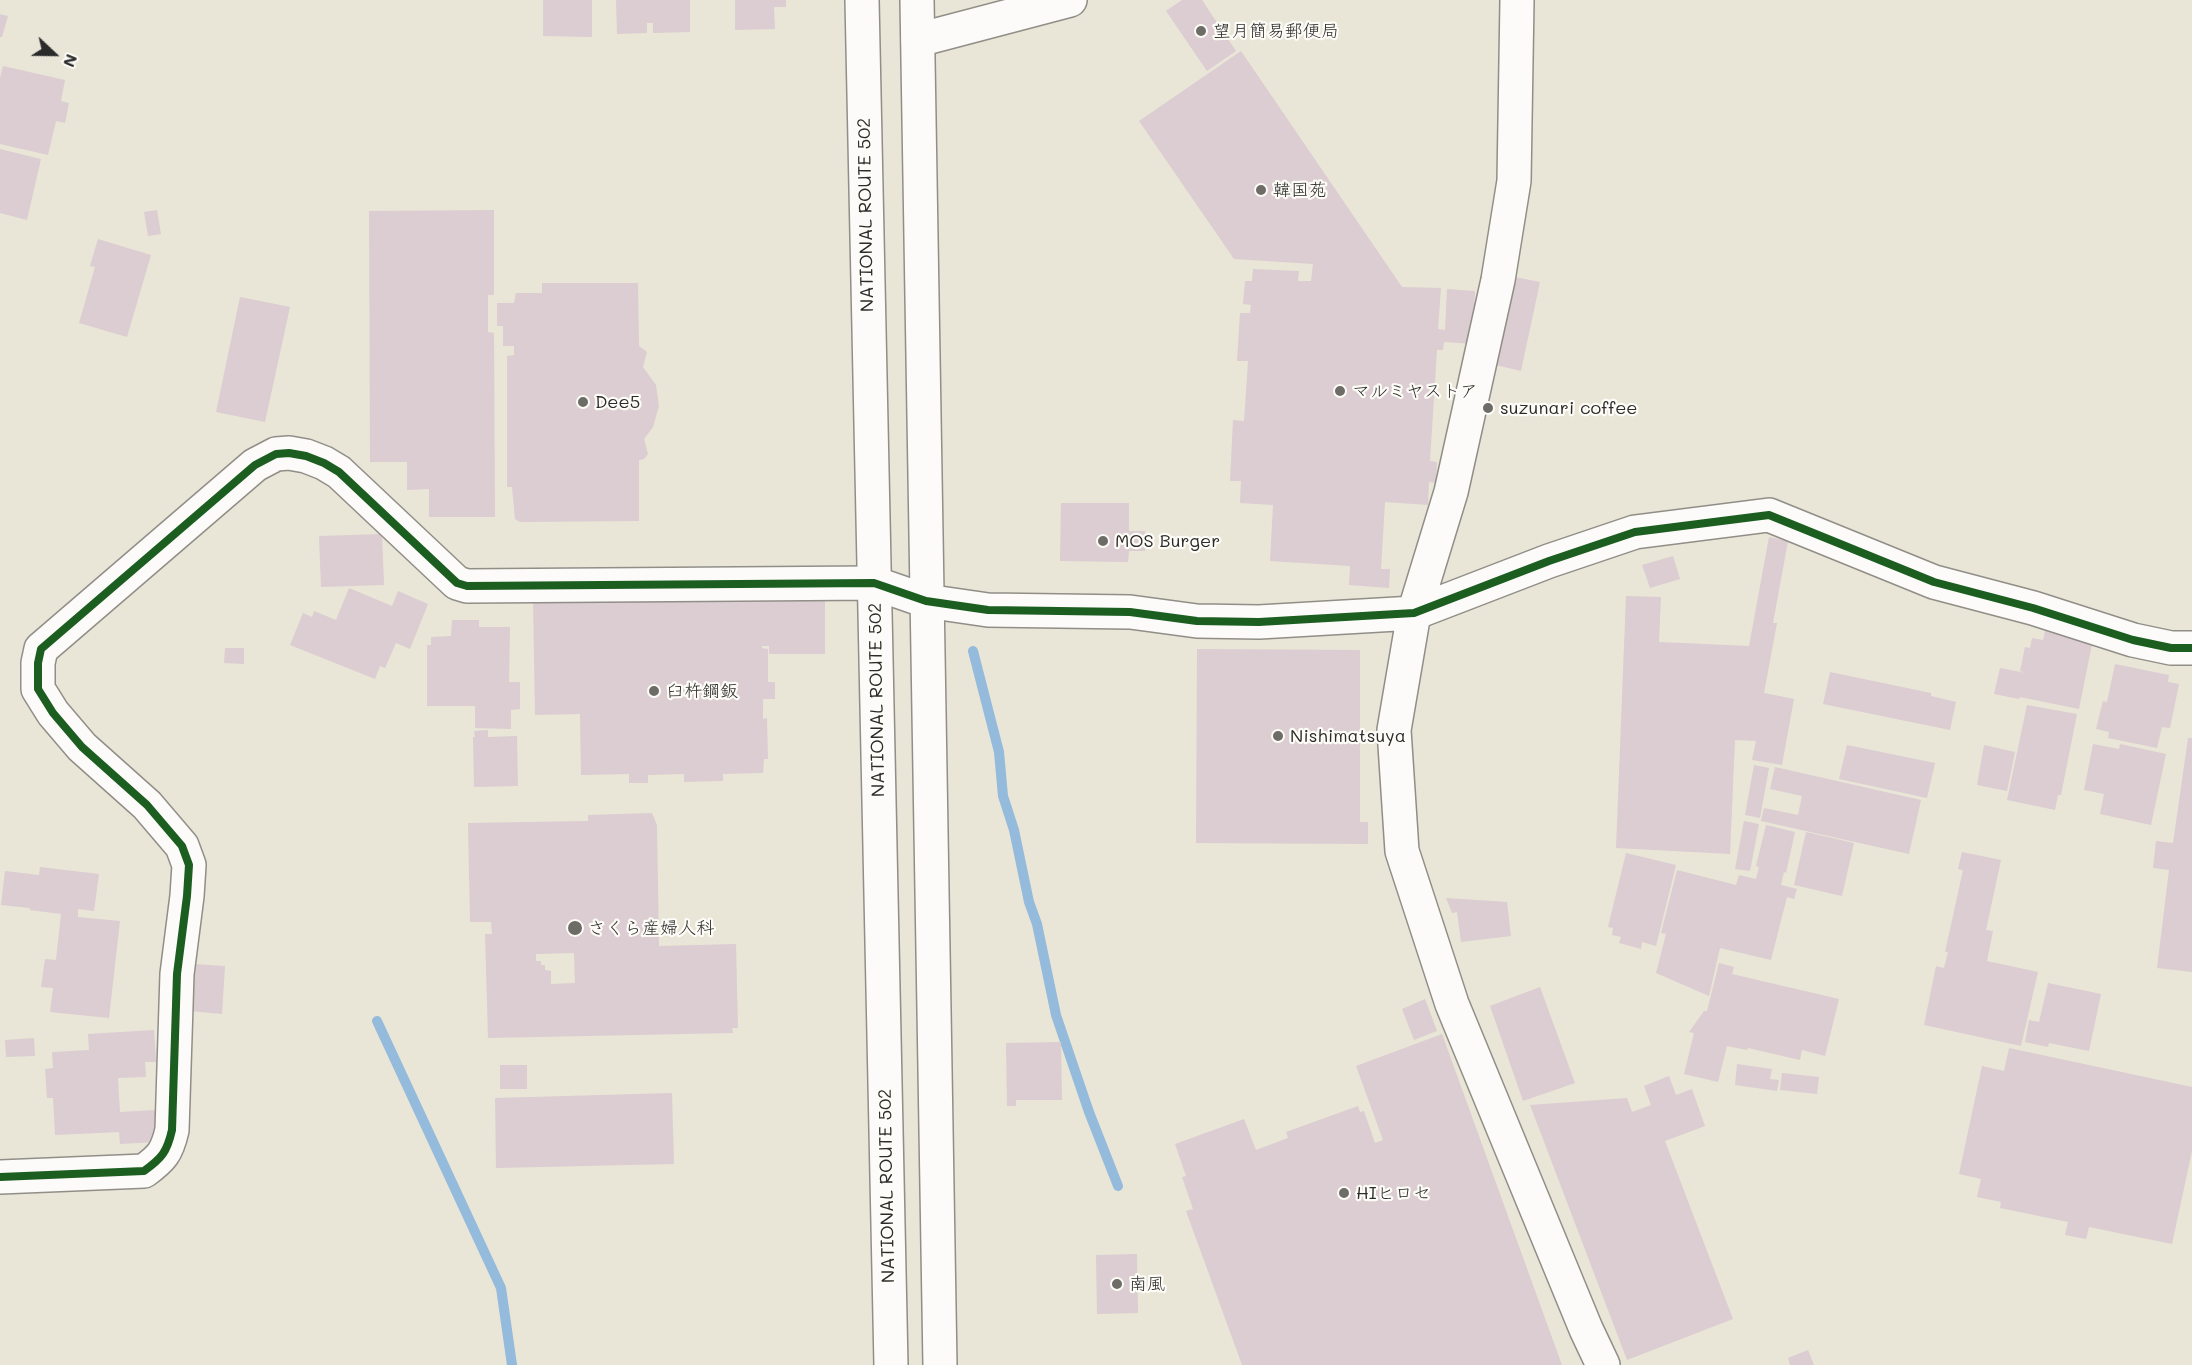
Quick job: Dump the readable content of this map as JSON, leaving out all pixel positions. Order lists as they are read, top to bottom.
{
  "streets": {
    "main road": ["NATIONAL ROUTE 502"]
  },
  "places": [
    "望月簡易郵便局",
    "韓国苑",
    "マルミヤストア",
    "Dee5",
    "suzunari coffee",
    "MOS Burger",
    "臼杵鋼鈑",
    "Nishimatsuya",
    "さくら産婦人科",
    "HIヒロセ",
    "南風"
  ],
  "north": "right"
}
